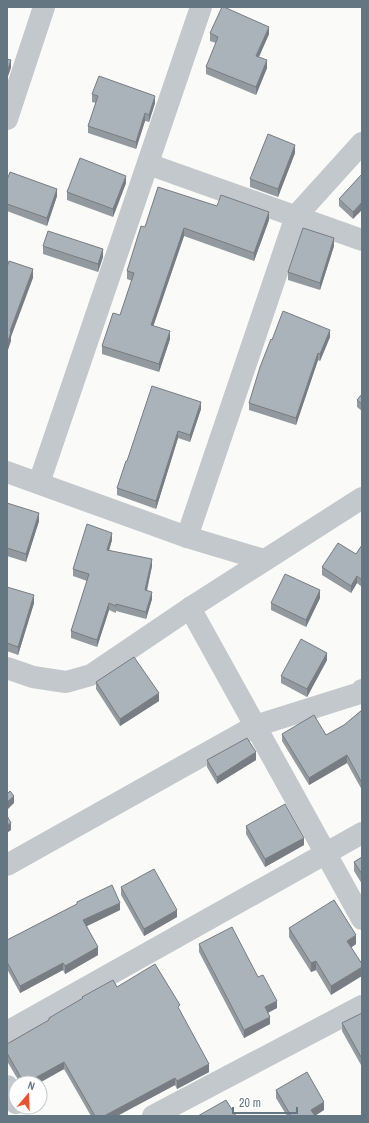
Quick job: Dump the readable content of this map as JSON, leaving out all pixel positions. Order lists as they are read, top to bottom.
{
  "scale_bar": "20 m",
  "north": "top"
}
